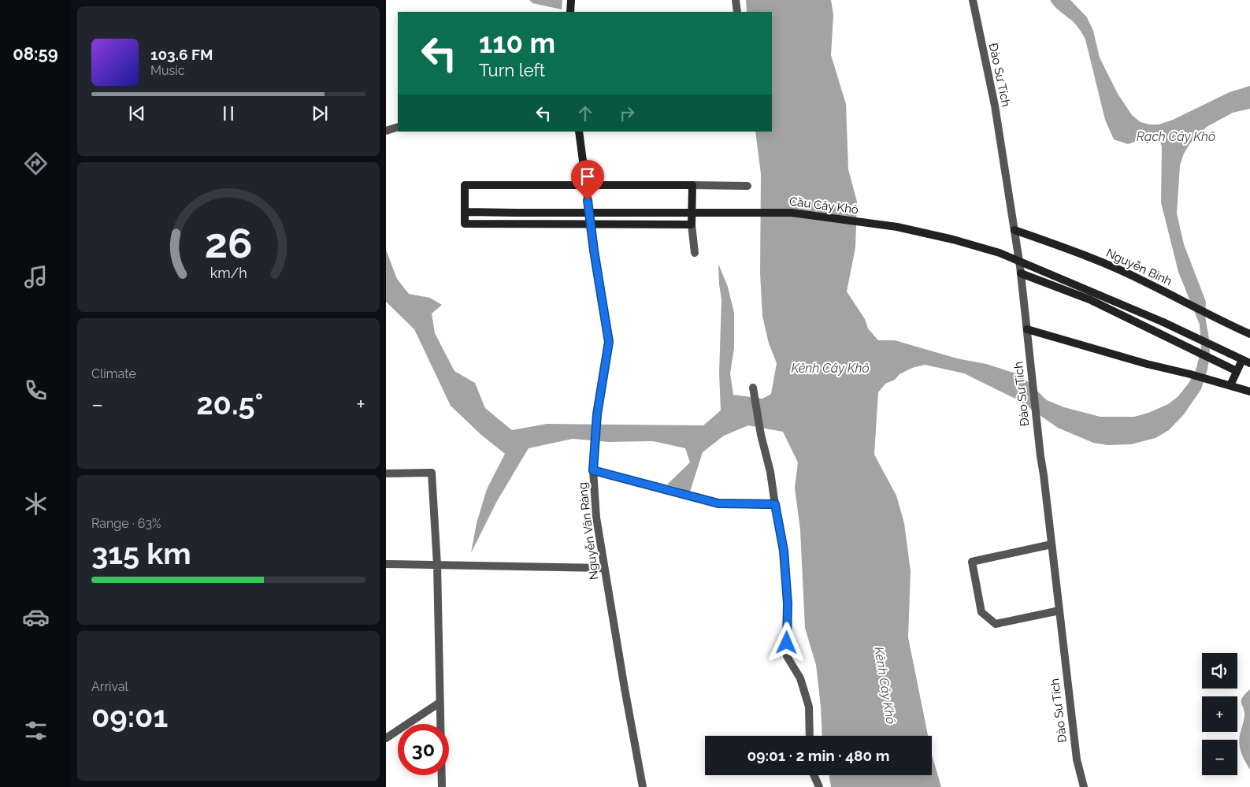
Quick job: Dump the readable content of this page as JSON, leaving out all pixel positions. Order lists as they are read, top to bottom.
{
  "streets": {
    "main road": ["Cầu Cây Khô", "Nguyễn Bình", "Nguyễn Văn Ràng"],
    "street": ["Đào Sư Tích"]
  },
  "crossings": [
    ["Đào Sư Tích", "Nguyễn Bình"]
  ],
  "water": ["Rạch Cây Khô", "Kênh Cây Khô"],
  "page": {
    "tabs": "08:59",
    "turn": ["110 m", "Turn left"],
    "song": ["103.6 FM", "Music"],
    "tile": [
      "Climate",
      ["Range · 63%", "315 km"],
      ["Arrival", "09:01"]
    ],
    "heat": ["−", "20.5°", "+"],
    "map_buttons": ["+", "−"],
    "limit": "30",
    "trip": "09:01 · 2 min · 480 m",
    "gauge": ["26", "km/h"]
  }
}
